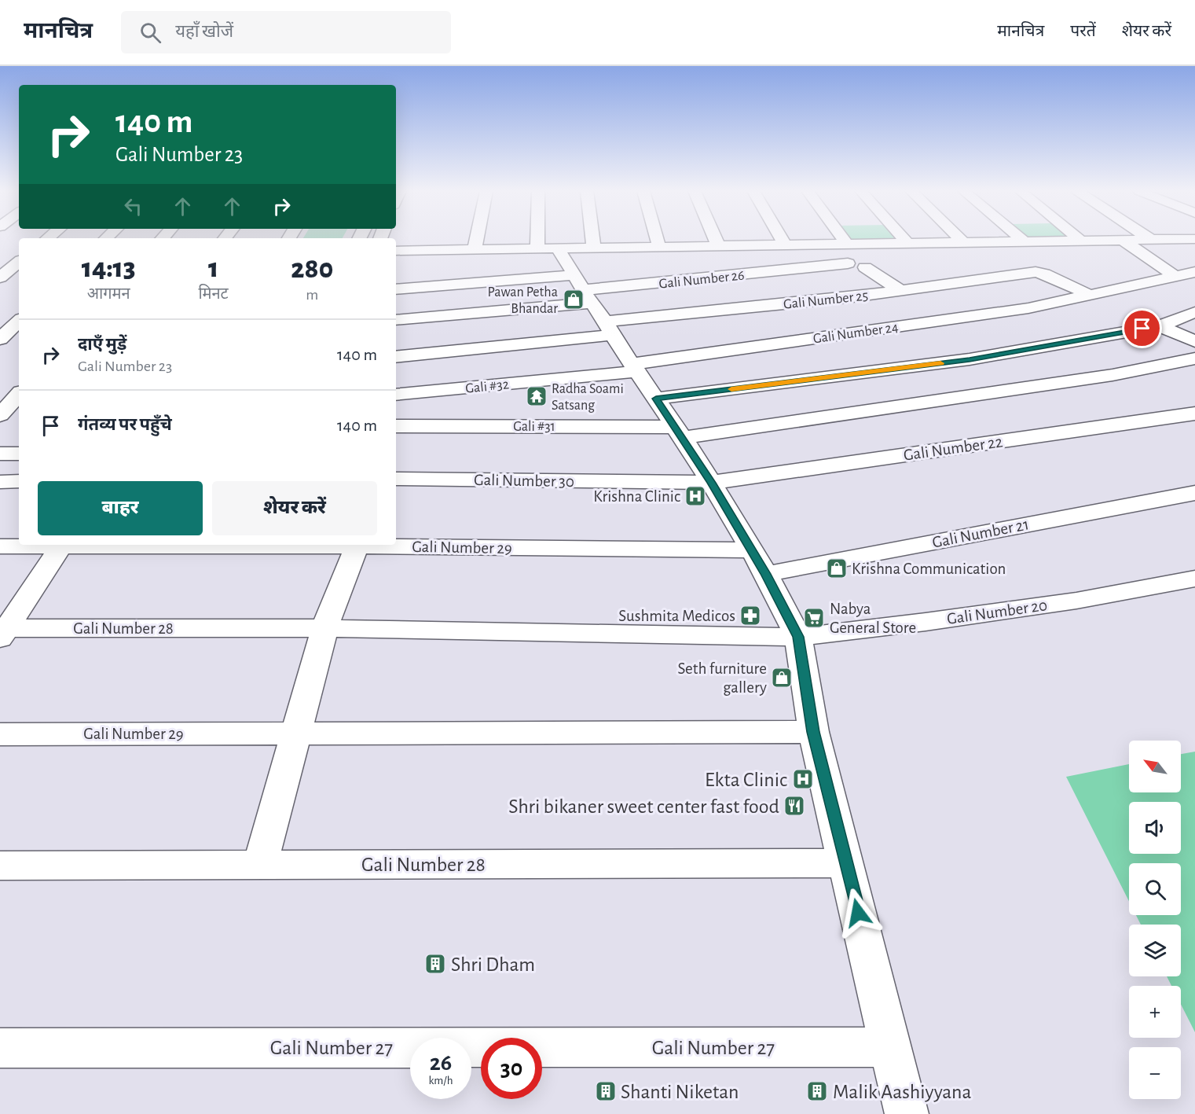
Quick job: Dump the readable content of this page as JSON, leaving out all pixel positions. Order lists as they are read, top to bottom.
{
  "streets": {
    "street": [
      "Gali Number 26",
      "Gali Number 25",
      "Gali Number 24",
      "Gali #32",
      "Gali #31",
      "Gali Number 22",
      "Gali Number 30",
      "Gali Number 21",
      "Gali Number 29",
      "Gali Number 20",
      "Gali Number 28",
      "Gali Number 27"
    ]
  },
  "crossings": [
    ["Gali Number 26", "Gali Number 25"],
    ["Gali Number 25", "Gali Number 24"],
    ["Gali Number 24", "Gali #32"],
    ["Gali Number 22", "Gali Number 30"]
  ],
  "places": {
    "shop": ["Pawan Petha Bhandar", "Krishna Communication", "Seth furniture gallery"],
    "temple": ["Radha Soami Satsang"],
    "hospital": ["Krishna Clinic", "Ekta Clinic"],
    "pharmacy": ["Sushmita Medicos"],
    "supermarket": ["Nabya General Store"],
    "restaurant": ["Shri bikaner sweet center fast food"],
    "building": ["Shri Dham", "Shanti Niketan", "Malik Aashiyyana"]
  },
  "north": "top left",
  "page": {
    "header": "मानचित्र",
    "search": "यहाँ खोजें",
    "nav": ["मानचित्र", "परतें", "शेयर करें"],
    "turn": ["140 m", "Gali Number 23"],
    "eta": [
      "14:13",
      "आगमन",
      "1",
      "मिनट",
      "280",
      "m"
    ],
    "list": [
      {
        "name": "दाएँ मुड़ें",
        "note": "Gali Number 23",
        "value": "140 m"
      },
      {
        "name": "गंतव्य पर पहुँचे",
        "value": "140 m"
      }
    ],
    "buttons": ["बाहर", "शेयर करें"],
    "map_buttons": ["+", "−"],
    "speed": "26 km/h",
    "limit": "30"
  }
}
